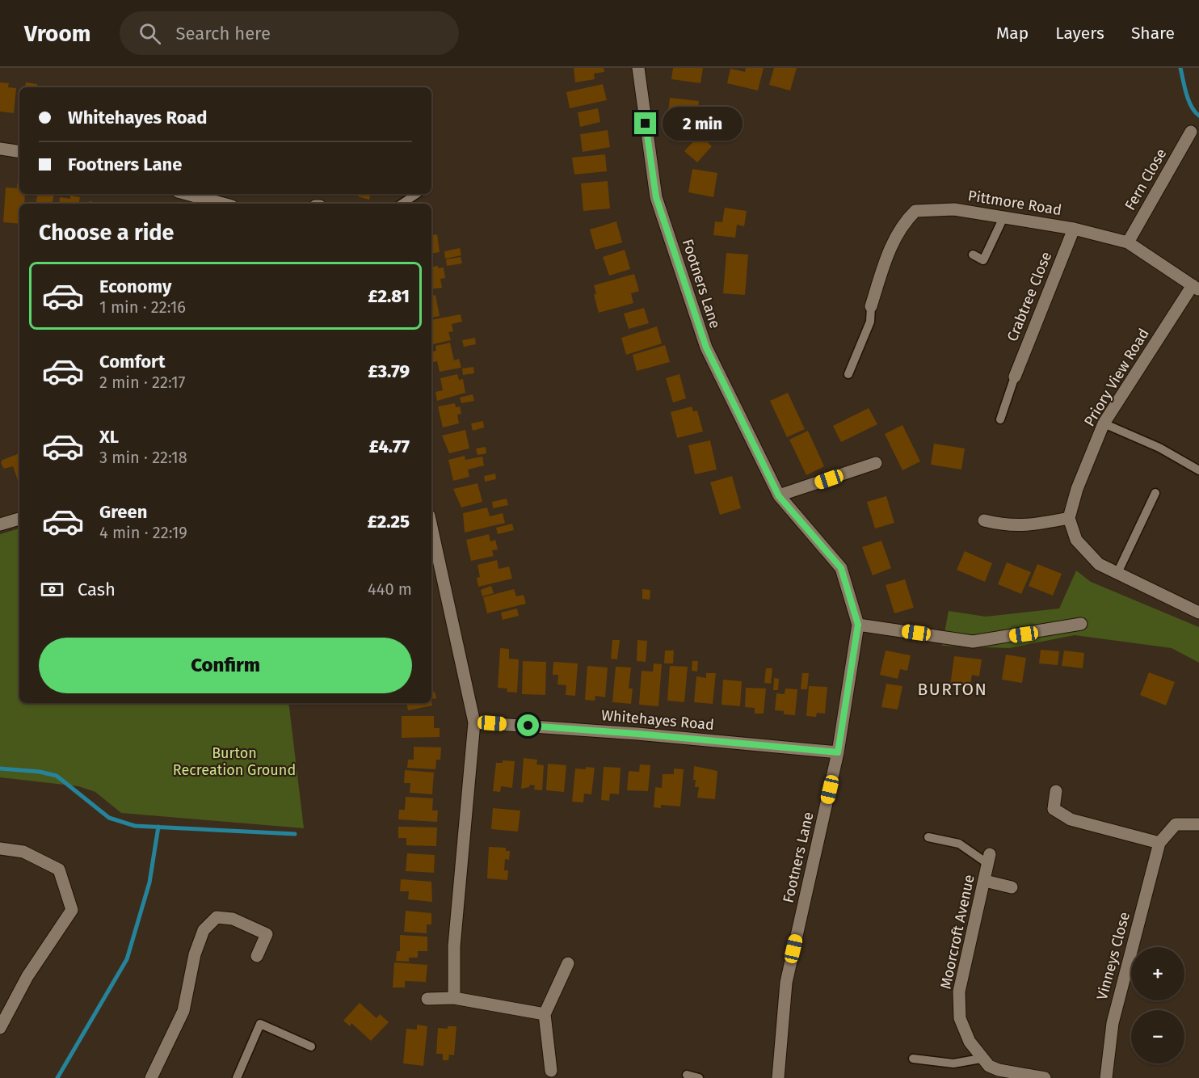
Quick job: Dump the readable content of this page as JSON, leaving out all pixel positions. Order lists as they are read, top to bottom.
{
  "streets": {
    "street": [
      "Fern Close",
      "Pittmore Road",
      "Footners Lane",
      "Crabtree Close",
      "Priory View Road",
      "Whitehayes Road",
      "Moorcroft Avenue",
      "Vinneys Close"
    ]
  },
  "crossings": [
    ["Fern Close", "Pittmore Road"],
    ["Pittmore Road", "Crabtree Close"],
    ["Pittmore Road", "Priory View Road"],
    ["Footners Lane", "Whitehayes Road"]
  ],
  "districts": ["BURTON"],
  "parks": ["Burton Recreation Ground"],
  "page": {
    "header": "Vroom",
    "search": "Search here",
    "nav": ["Map", "Layers", "Share"],
    "banner": ["Whitehayes Road", "Footners Lane"],
    "bubble": "2 min",
    "heading": "Choose a ride",
    "list": [
      {
        "name": "Economy",
        "note": "1 min · 22:16",
        "value": "£2.81"
      },
      {
        "name": "Comfort",
        "note": "2 min · 22:17",
        "value": "£3.79"
      },
      {
        "name": "XL",
        "note": "3 min · 22:18",
        "value": "£4.77"
      },
      {
        "name": "Green",
        "note": "4 min · 22:19",
        "value": "£2.25"
      }
    ],
    "pay": ["Cash", "440 m"],
    "buttons": "Confirm",
    "map_buttons": ["+", "−"]
  }
}
